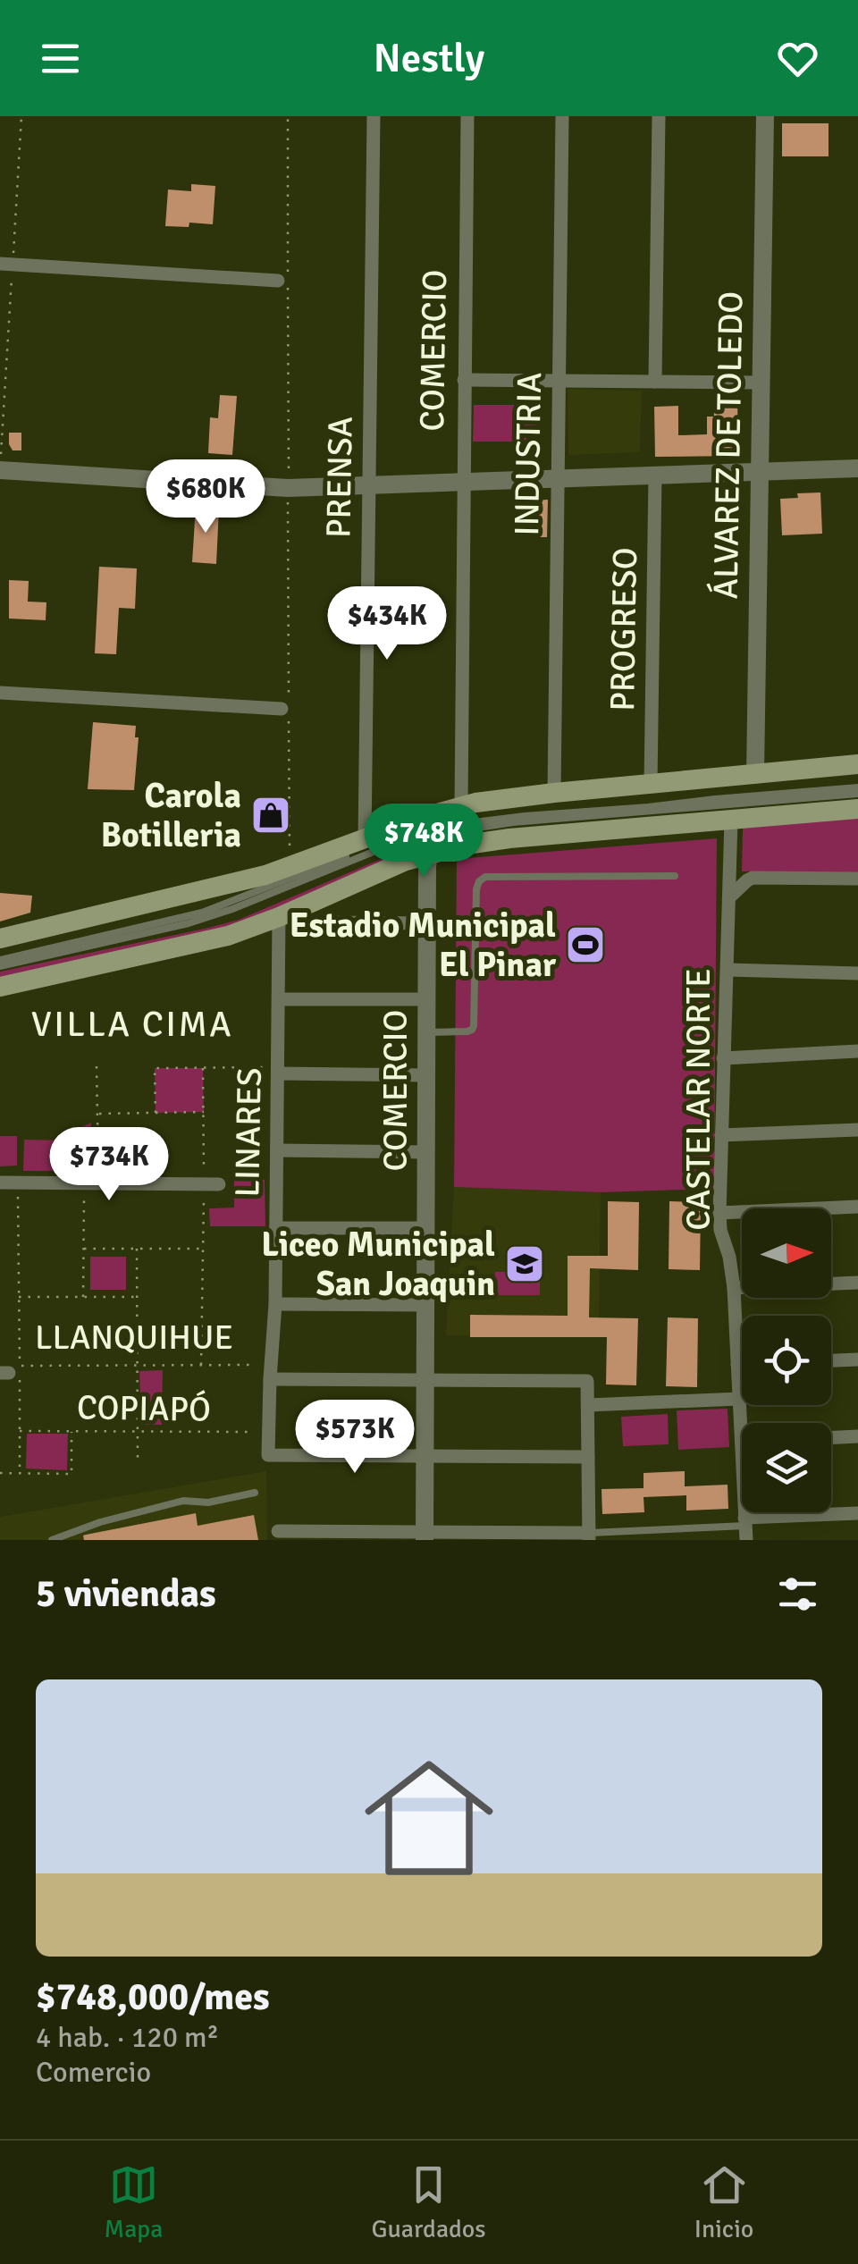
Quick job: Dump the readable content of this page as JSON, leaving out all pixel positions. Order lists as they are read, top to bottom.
{
  "streets": {
    "street": [
      "COMERCIO",
      "ÁLVAREZ DE TOLEDO",
      "INDUSTRIA",
      "PRENSA",
      "PROGRESO",
      "CASTELAR NORTE",
      "LINARES"
    ],
    "path": ["LLANQUIHUE", "COPIAPÓ"]
  },
  "crossings": [
    ["COMERCIO", "LINARES"],
    ["LINARES", "LLANQUIHUE"],
    ["LINARES", "COPIAPÓ"]
  ],
  "districts": ["VILLA CIMA"],
  "places": {
    "shop": ["Carola Botilleria"],
    "sports": ["Estadio Municipal El Pinar"],
    "school or university": ["Liceo Municipal San Joaquin"]
  },
  "north": "right",
  "page": {
    "header": "Nestly",
    "price": [
      "$680K",
      "$434K",
      "$748K",
      "$734K",
      "$573K"
    ],
    "heading": "5 viviendas",
    "list": [
      {
        "name": "$748,000/mes",
        "note": "4 hab. · 120 m² · Comercio"
      }
    ],
    "tabs": ["Mapa", "Guardados", "Inicio"]
  }
}
